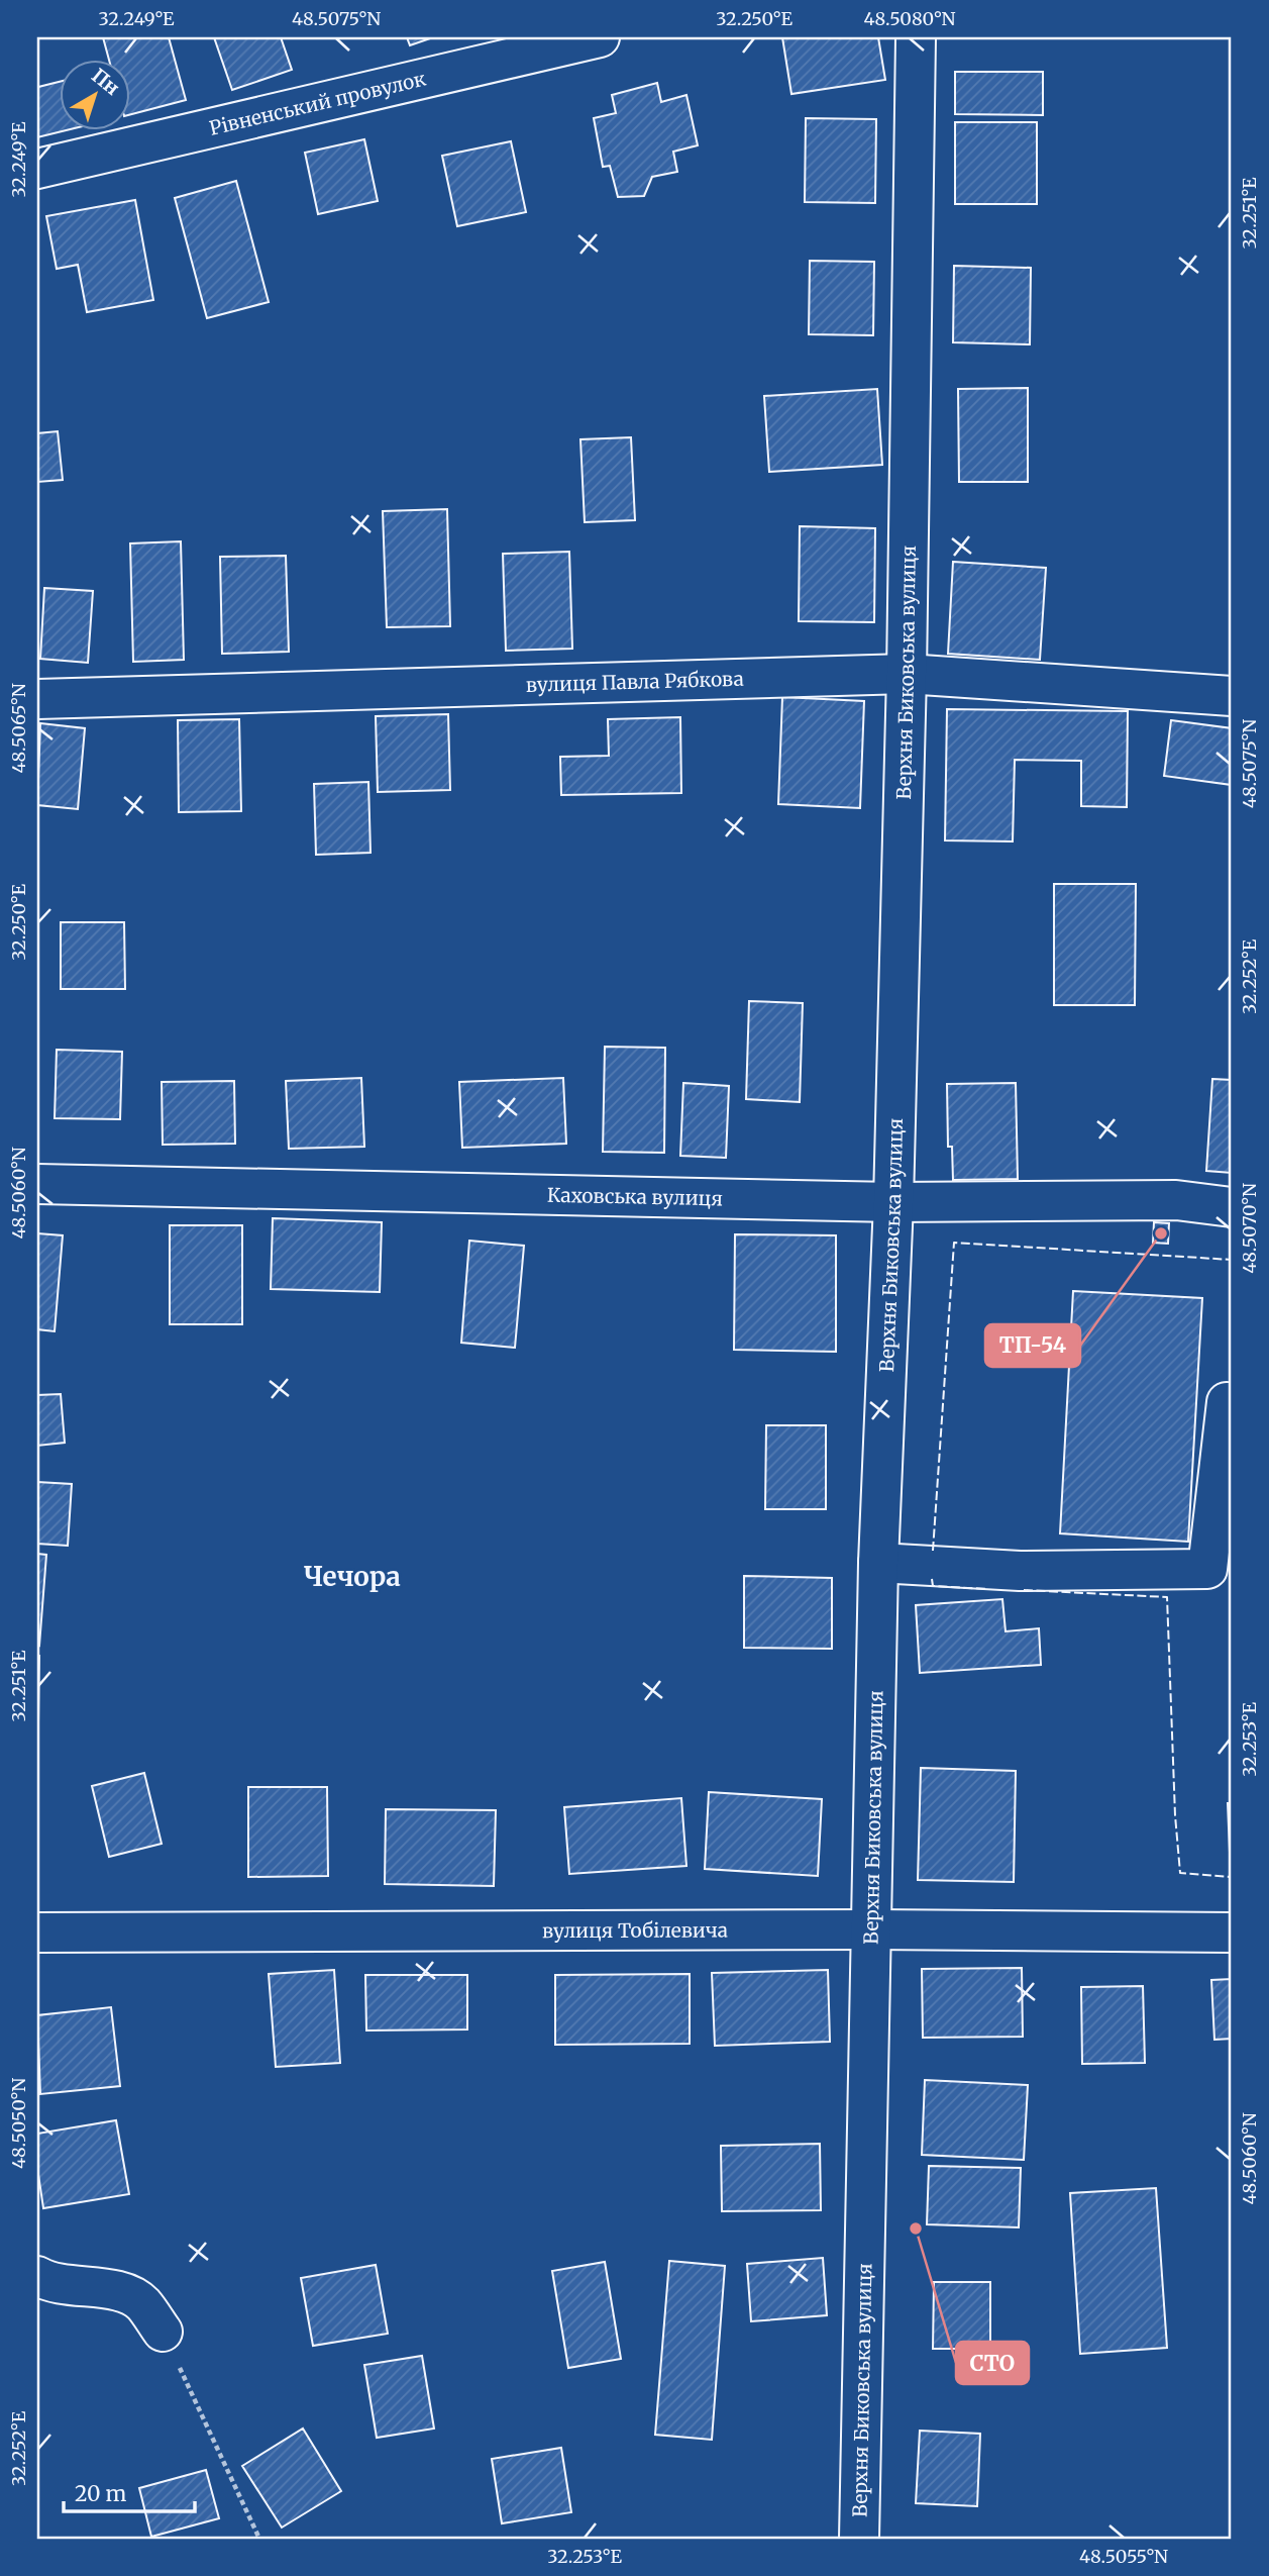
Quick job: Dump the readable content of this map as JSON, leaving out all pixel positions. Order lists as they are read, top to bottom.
{
  "streets": {
    "street": [
      "Рівненський провулок",
      "Верхня Биковська вулиця",
      "вулиця Павла Рябкова",
      "Каховська вулиця",
      "вулиця Тобілевича"
    ]
  },
  "crossings": [
    ["Верхня Биковська вулиця", "вулиця Павла Рябкова"],
    ["Верхня Биковська вулиця", "Каховська вулиця"],
    ["Верхня Биковська вулиця", "вулиця Тобілевича"]
  ],
  "districts": ["Чечора"],
  "places": ["ТП-54", "СТО"],
  "scale_bar": "20 m",
  "north": "top right",
  "coordinates": [
    "32.249°E",
    "48.5075°N",
    "32.250°E",
    "48.5080°N",
    "32.251°E",
    "48.5065°N",
    "32.252°E",
    "48.5060°N",
    "48.5070°N",
    "32.253°E",
    "48.5050°N",
    "48.5055°N"
  ]
}
